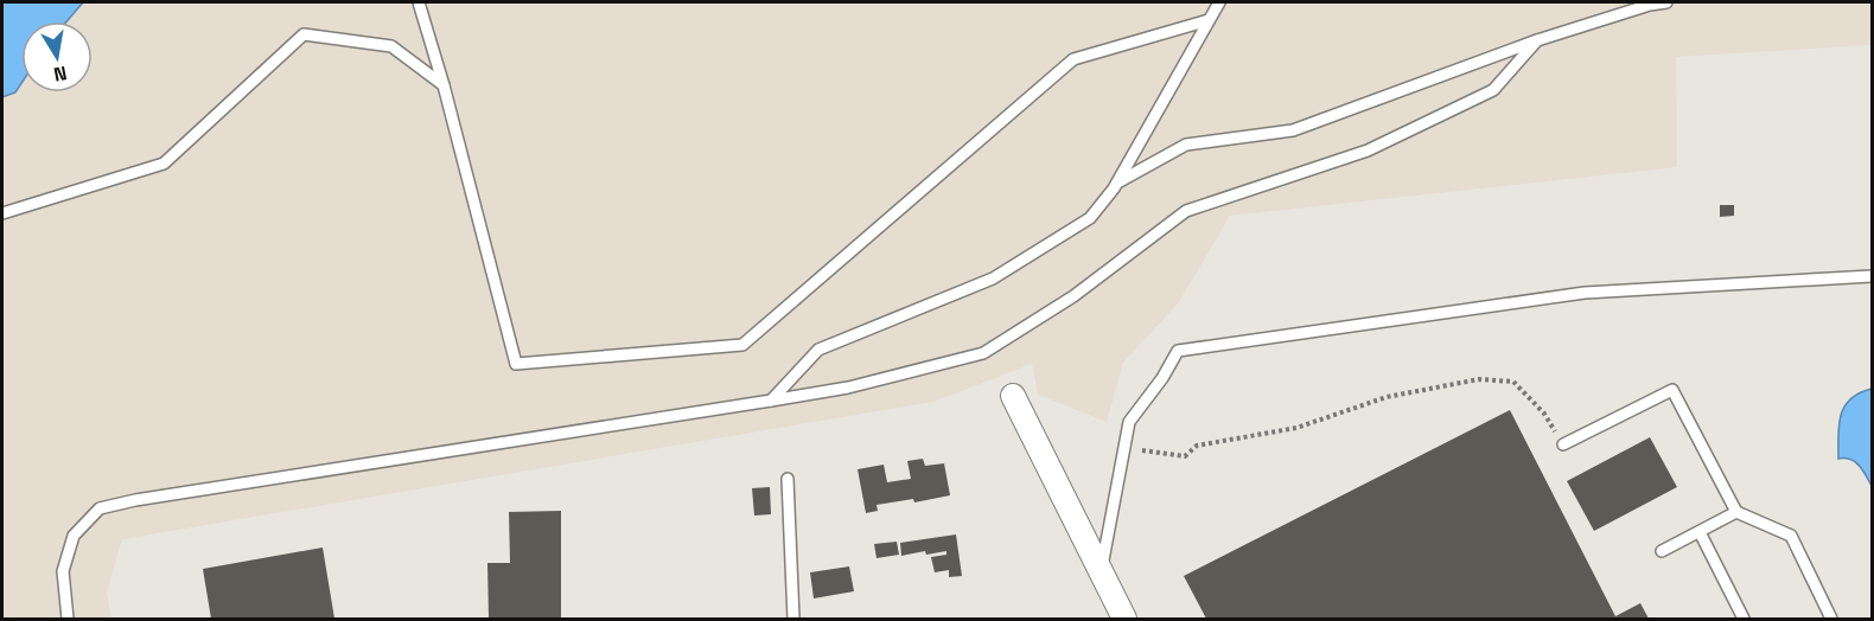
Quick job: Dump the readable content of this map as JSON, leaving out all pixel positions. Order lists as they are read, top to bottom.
{
  "north": "bottom"
}
